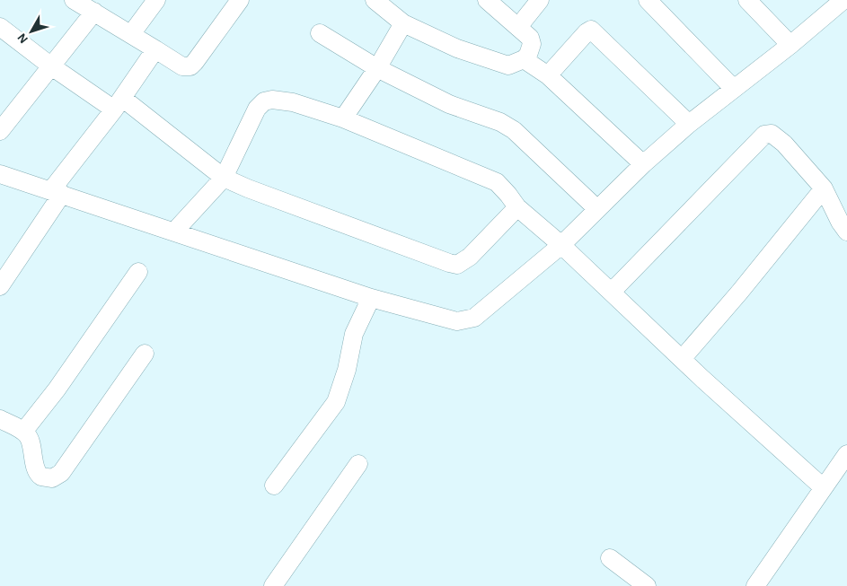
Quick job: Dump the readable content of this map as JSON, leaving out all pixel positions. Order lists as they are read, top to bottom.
{
  "north": "bottom left"
}
